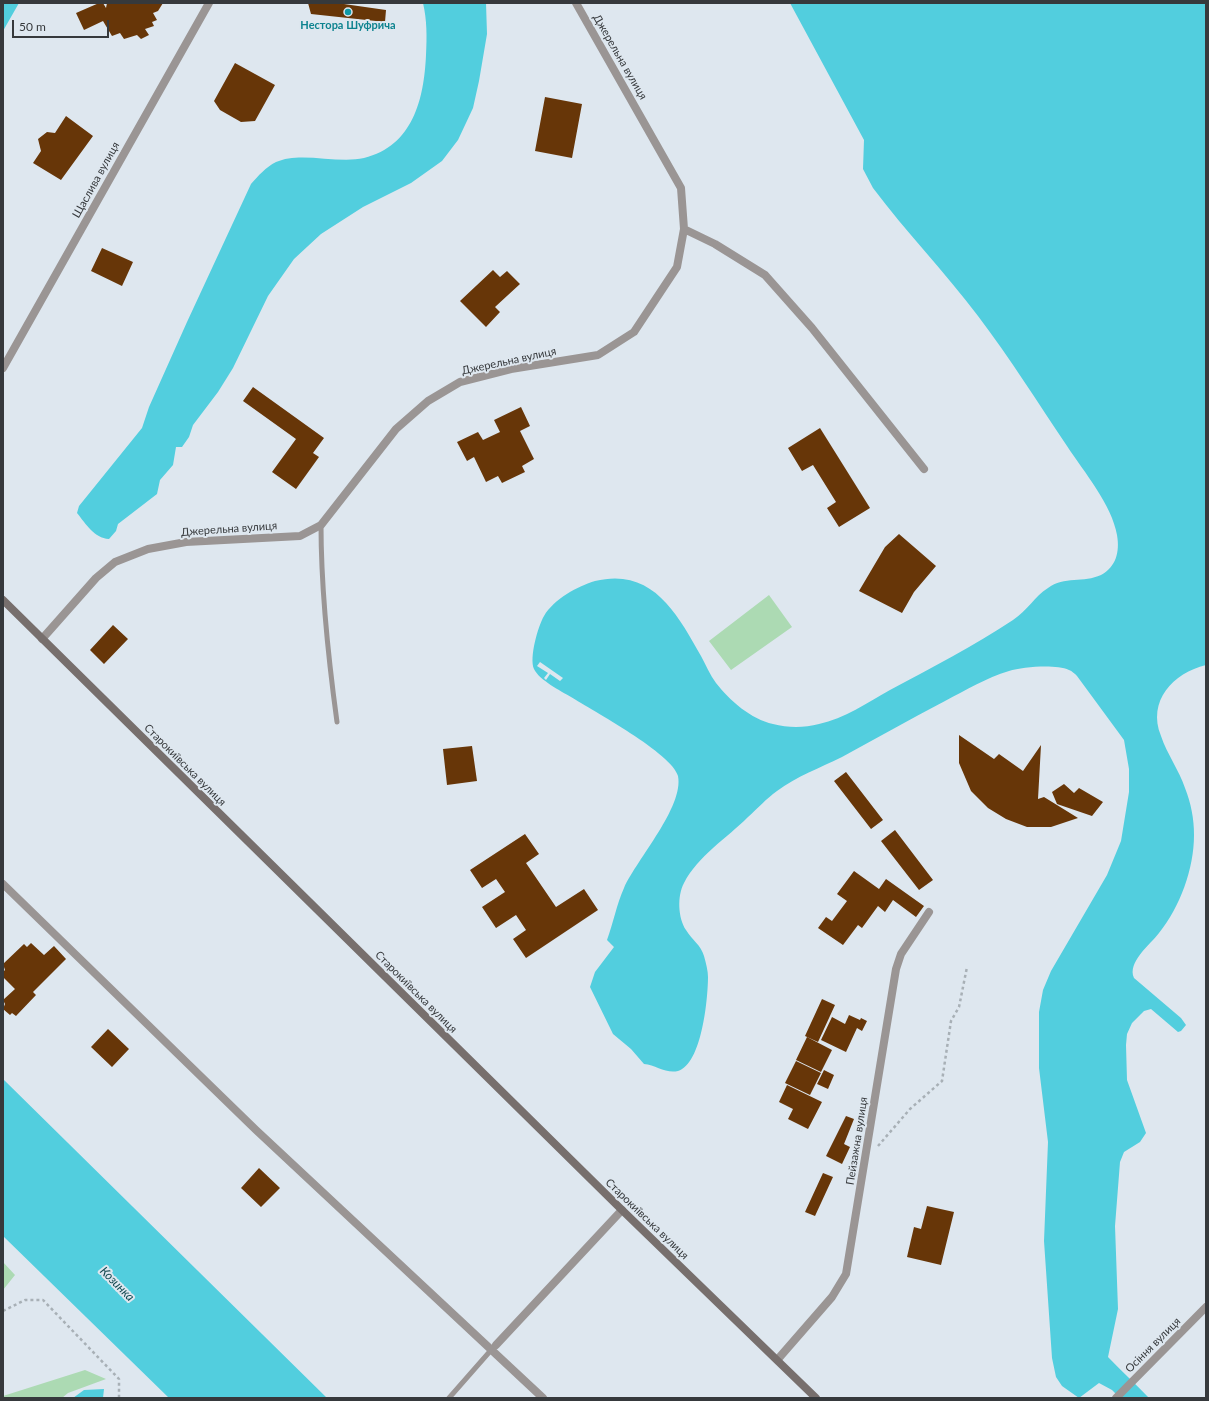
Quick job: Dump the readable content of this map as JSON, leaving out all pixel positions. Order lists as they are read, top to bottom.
{
  "streets": {
    "street": [
      "Джерельна вулиця",
      "Щаслива вулиця",
      "Старокиївська вулиця",
      "Пейзажна вулиця",
      "Осіння вулиця"
    ]
  },
  "crossings": [
    ["Джерельна вулиця", "Старокиївська вулиця"],
    ["Старокиївська вулиця", "Пейзажна вулиця"]
  ],
  "water": ["Козинка"],
  "places": ["Нестора Шуфрича"],
  "scale_bar": "50 m"
}
